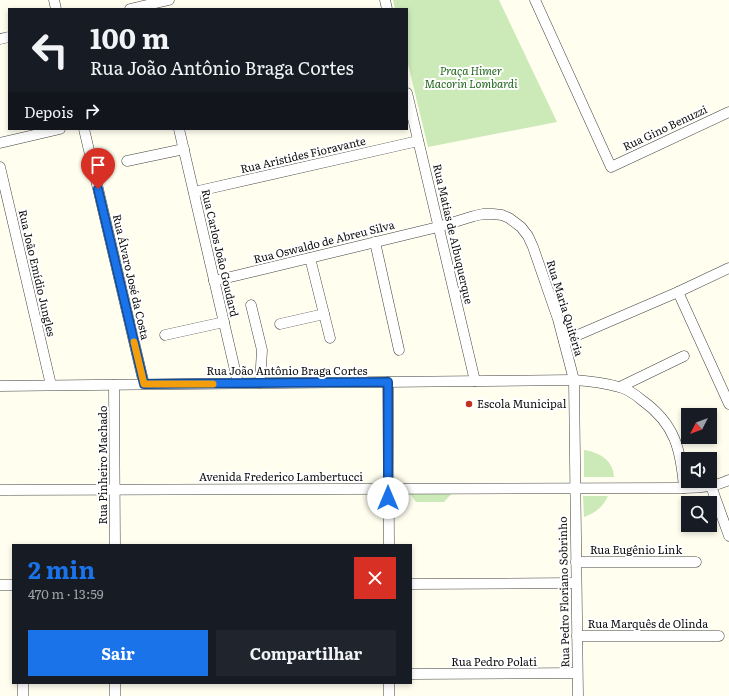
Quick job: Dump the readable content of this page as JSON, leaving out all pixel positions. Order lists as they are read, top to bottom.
{
  "streets": {
    "street": [
      "Rua Gino Benuzzi",
      "Rua Aristides Fioravante",
      "Rua Matias de Albuquerque",
      "Rua Oswaldo de Abreu Silva",
      "Rua Carlos João Goudard",
      "Rua João Emídio Jungles",
      "Rua Álvaro José da Costa",
      "Rua Maria Quitéria",
      "Rua João Antônio Braga Cortes",
      "Rua Pinheiro Machado",
      "Avenida Frederico Lambertucci",
      "Rua Eugênio Link",
      "Rua Pedro Floriano Sobrinho",
      "Rua Marquês de Olinda",
      "Rua Pedro Polati"
    ]
  },
  "crossings": [
    ["Rua Aristides Fioravante", "Rua Matias de Albuquerque"],
    ["Rua Aristides Fioravante", "Rua Carlos João Goudard"],
    ["Rua Matias de Albuquerque", "Rua Oswaldo de Abreu Silva"],
    ["Rua Matias de Albuquerque", "Rua Maria Quitéria"],
    ["Rua Matias de Albuquerque", "Rua João Antônio Braga Cortes"],
    ["Rua Oswaldo de Abreu Silva", "Rua Carlos João Goudard"],
    ["Rua Oswaldo de Abreu Silva", "Rua Maria Quitéria"],
    ["Rua Carlos João Goudard", "Rua João Antônio Braga Cortes"],
    ["Rua João Emídio Jungles", "Rua João Antônio Braga Cortes"],
    ["Rua Álvaro José da Costa", "Rua João Antônio Braga Cortes"],
    ["Rua Maria Quitéria", "Rua João Antônio Braga Cortes"],
    ["Rua Maria Quitéria", "Avenida Frederico Lambertucci"],
    ["Rua Maria Quitéria", "Rua Pedro Floriano Sobrinho"],
    ["Rua João Antônio Braga Cortes", "Rua Pinheiro Machado"],
    ["Rua Pinheiro Machado", "Avenida Frederico Lambertucci"],
    ["Avenida Frederico Lambertucci", "Rua Pedro Floriano Sobrinho"],
    ["Rua Eugênio Link", "Rua Pedro Floriano Sobrinho"],
    ["Rua Pedro Floriano Sobrinho", "Rua Marquês de Olinda"],
    ["Rua Pedro Floriano Sobrinho", "Rua Pedro Polati"]
  ],
  "parks": ["Praça Himer Macorin Lombardi"],
  "places": ["Escola Municipal"],
  "north": "bottom left",
  "page": {
    "turn": ["100 m", "Rua João Antônio Braga Cortes"],
    "then": "Depois",
    "heading": ["2 min", "470 m · 13:59"],
    "buttons": ["Sair", "Compartilhar"]
  }
}
